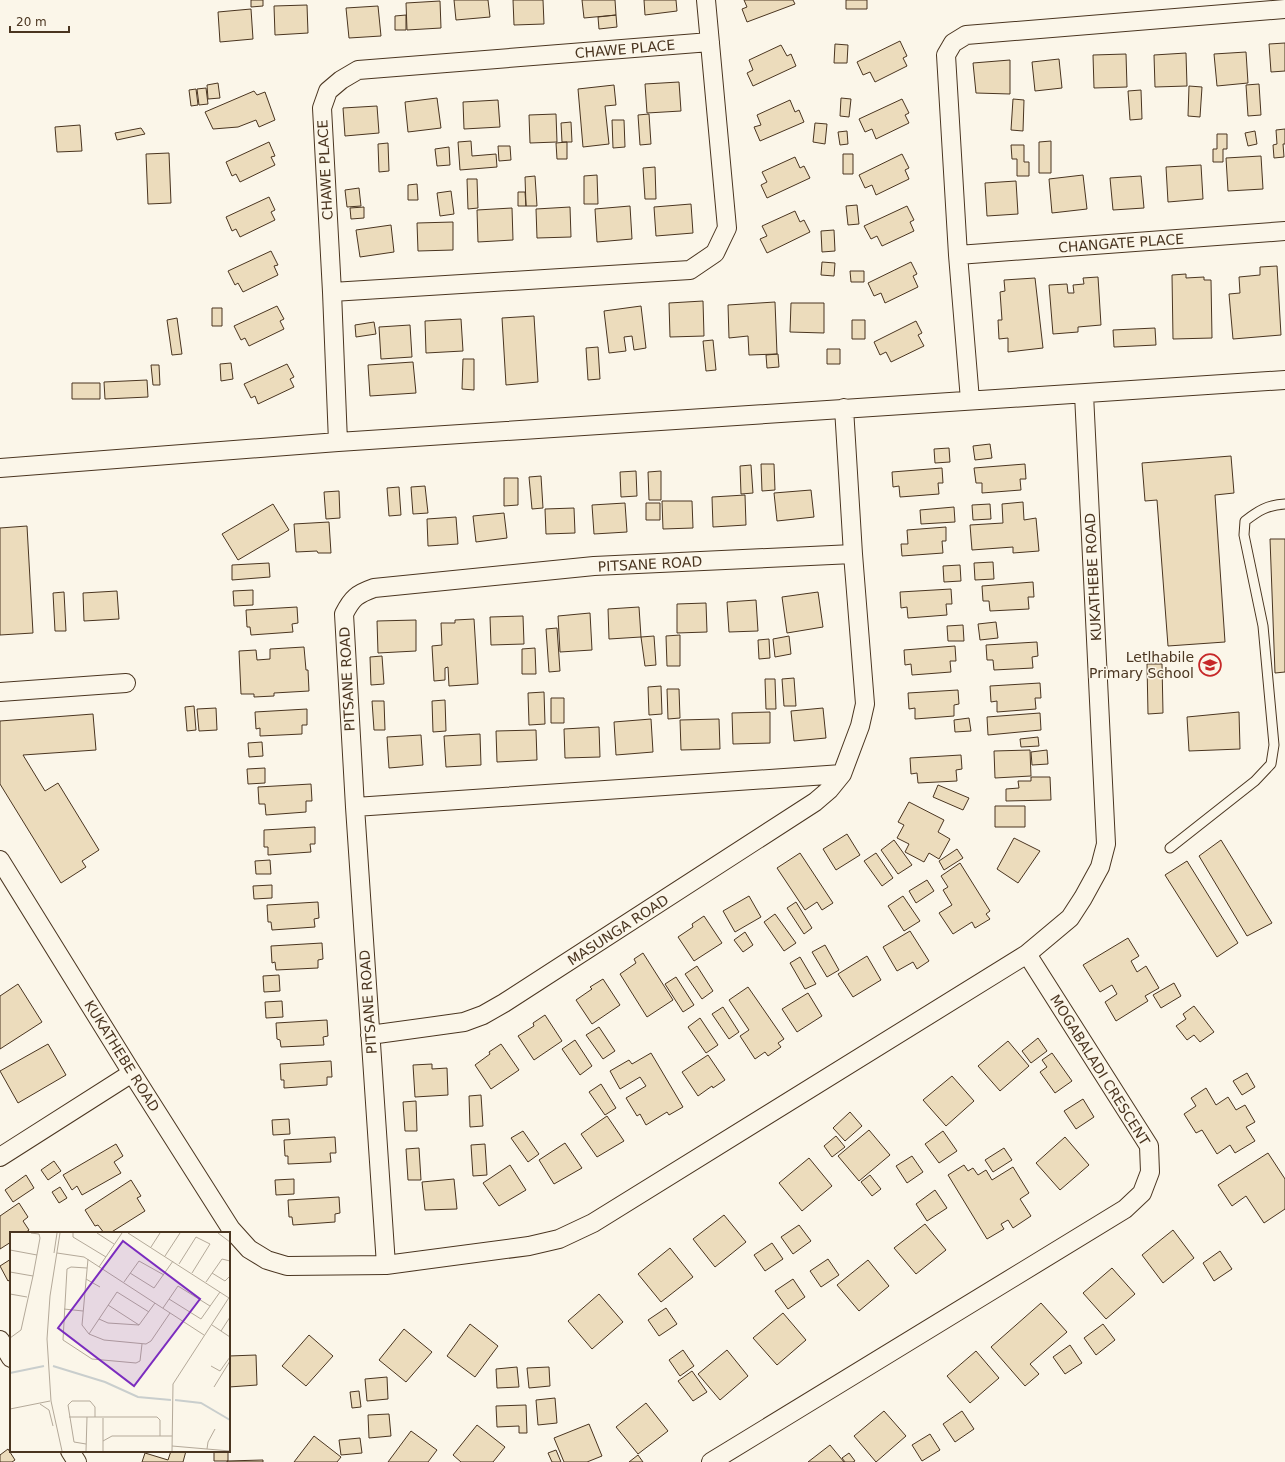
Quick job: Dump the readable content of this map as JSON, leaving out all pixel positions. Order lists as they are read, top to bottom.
{
  "streets": {
    "street": [
      "CHAWE PLACE",
      "CHANGATE PLACE",
      "PITSANE ROAD",
      "KUKATHEBE ROAD",
      "MASUNGA ROAD",
      "MOGABALADI CRESCENT"
    ]
  },
  "crossings": [
    ["PITSANE ROAD", "KUKATHEBE ROAD"],
    ["PITSANE ROAD", "MASUNGA ROAD"],
    ["KUKATHEBE ROAD", "MOGABALADI CRESCENT"]
  ],
  "places": {
    "school or university": ["Letlhabile Primary School"]
  },
  "scale_bar": "20 m"
}
